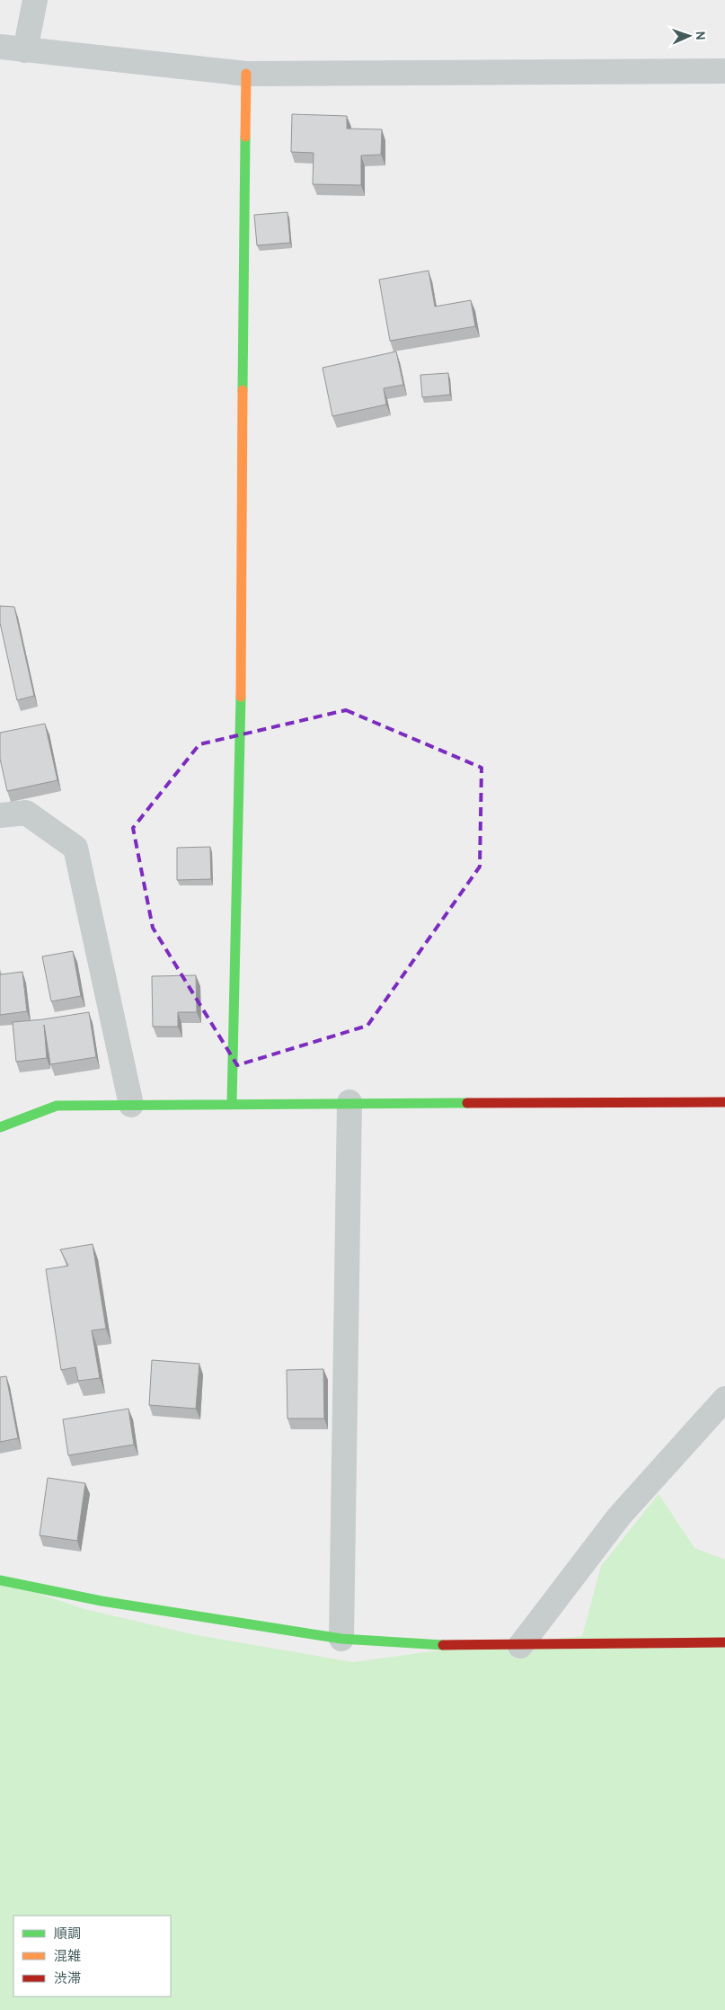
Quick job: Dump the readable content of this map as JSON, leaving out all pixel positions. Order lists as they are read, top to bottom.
{
  "legend": ["順調", "混雑", "渋滞"],
  "north": "right"
}
